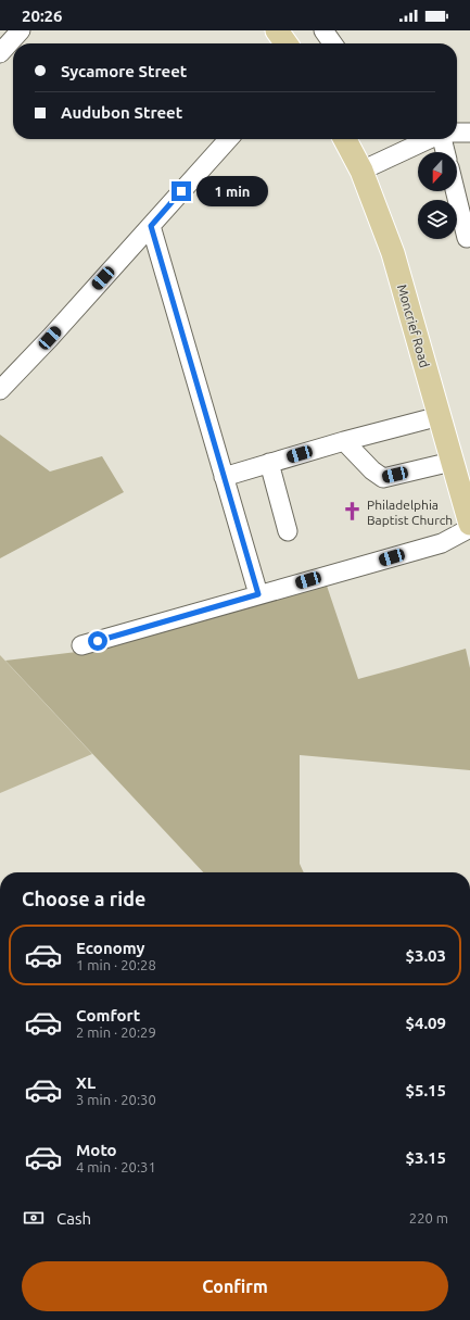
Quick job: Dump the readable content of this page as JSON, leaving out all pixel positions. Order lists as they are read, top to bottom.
{
  "streets": {
    "main road": ["Moncrief Road"]
  },
  "places": {
    "church": ["Philadelphia Baptist Church"]
  },
  "north": "bottom",
  "page": {
    "status": "20:26",
    "banner": ["Sycamore Street", "Audubon Street"],
    "bubble": "1 min",
    "heading": "Choose a ride",
    "list": [
      {
        "name": "Economy",
        "note": "1 min · 20:28",
        "value": "$3.03"
      },
      {
        "name": "Comfort",
        "note": "2 min · 20:29",
        "value": "$4.09"
      },
      {
        "name": "XL",
        "note": "3 min · 20:30",
        "value": "$5.15"
      },
      {
        "name": "Moto",
        "note": "4 min · 20:31",
        "value": "$3.15"
      }
    ],
    "pay": ["Cash", "220 m"],
    "buttons": "Confirm"
  }
}
